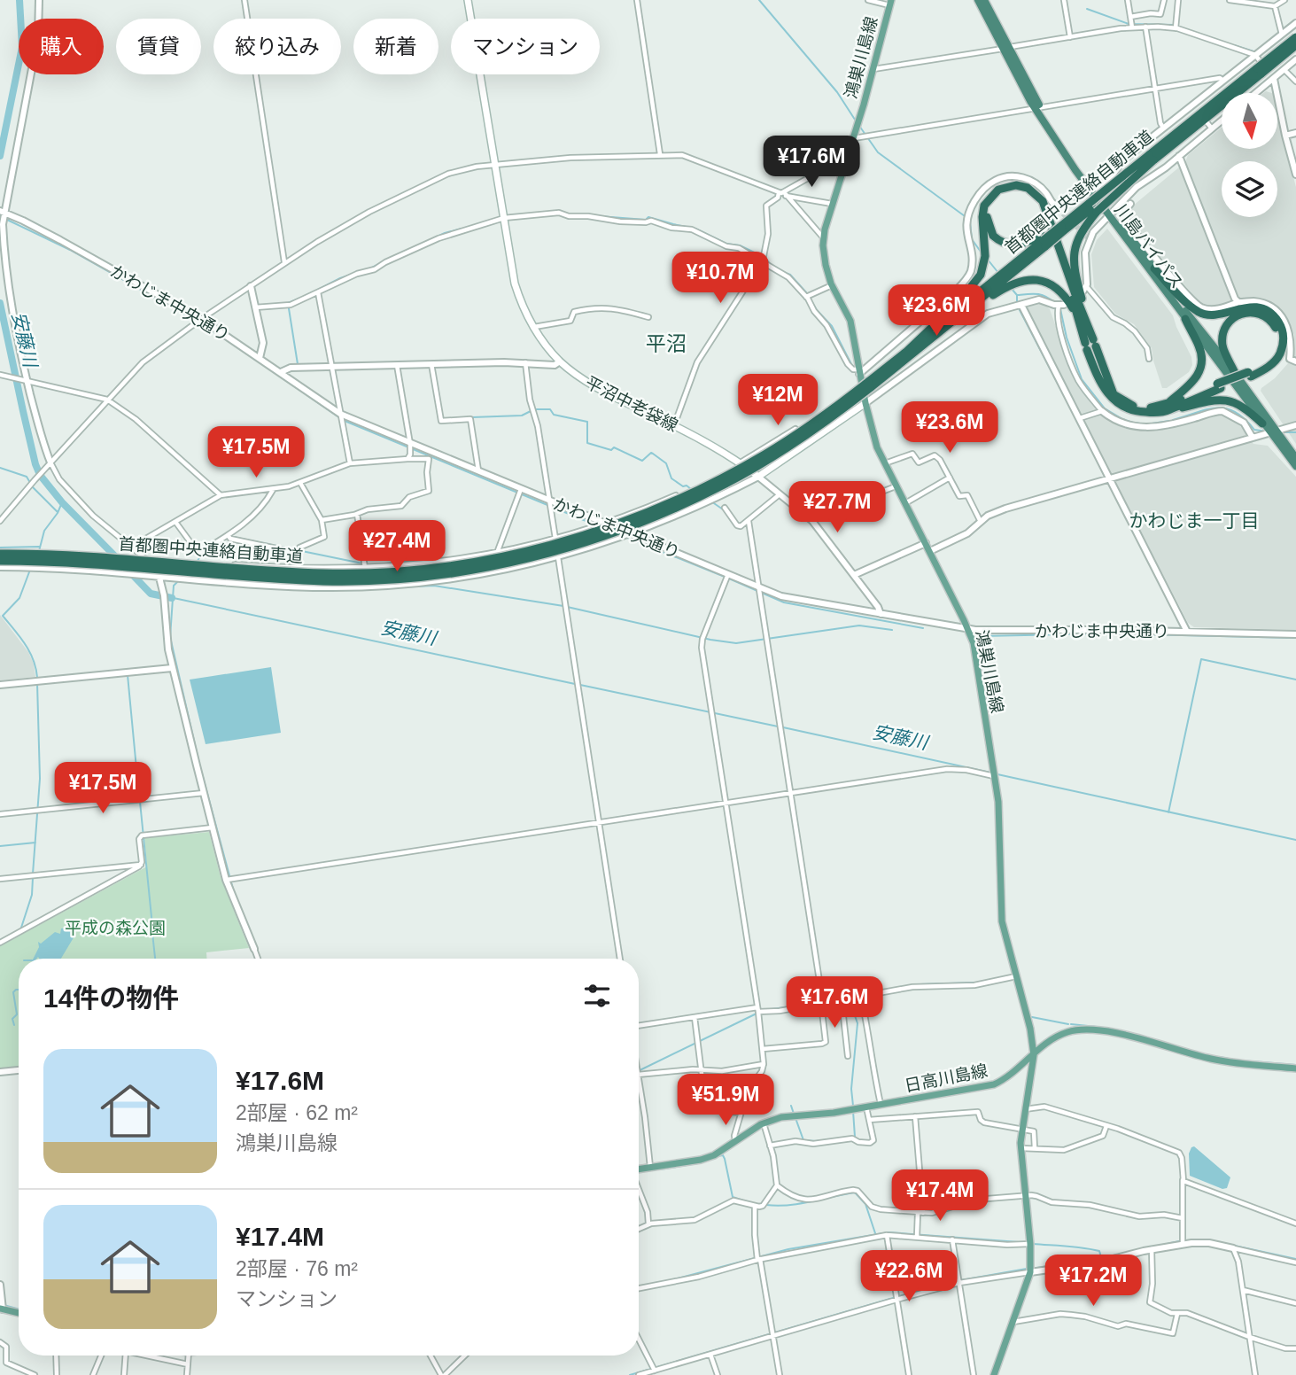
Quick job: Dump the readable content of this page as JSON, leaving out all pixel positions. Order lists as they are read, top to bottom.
{
  "streets": {
    "highway": ["首都圏中央連絡自動車道", "川島バイパス"],
    "main road": ["鴻巣川島線", "平沼中老袋線", "日高川島線"],
    "street": ["かわじま中央通り"]
  },
  "crossings": [
    ["鴻巣川島線", "かわじま中央通り"],
    ["鴻巣川島線", "日高川島線"]
  ],
  "districts": ["平沼", "かわじま一丁目"],
  "water": ["安藤川"],
  "parks": ["平成の森公園"],
  "north": "bottom",
  "page": {
    "chip": [
      "購入",
      "賃貸",
      "絞り込み",
      "新着",
      "マンション"
    ],
    "price": [
      "¥17.6M",
      "¥10.7M",
      "¥23.6M",
      "¥12M",
      "¥23.6M",
      "¥17.5M",
      "¥27.7M",
      "¥27.4M",
      "¥17.5M",
      "¥17.6M",
      "¥51.9M",
      "¥17.4M",
      "¥22.6M",
      "¥17.2M"
    ],
    "heading": "14件の物件",
    "list": [
      {
        "name": "¥17.6M",
        "note": "2部屋 · 62 m² · 鴻巣川島線"
      },
      {
        "name": "¥17.4M",
        "note": "2部屋 · 76 m² · マンション"
      }
    ]
  }
}
